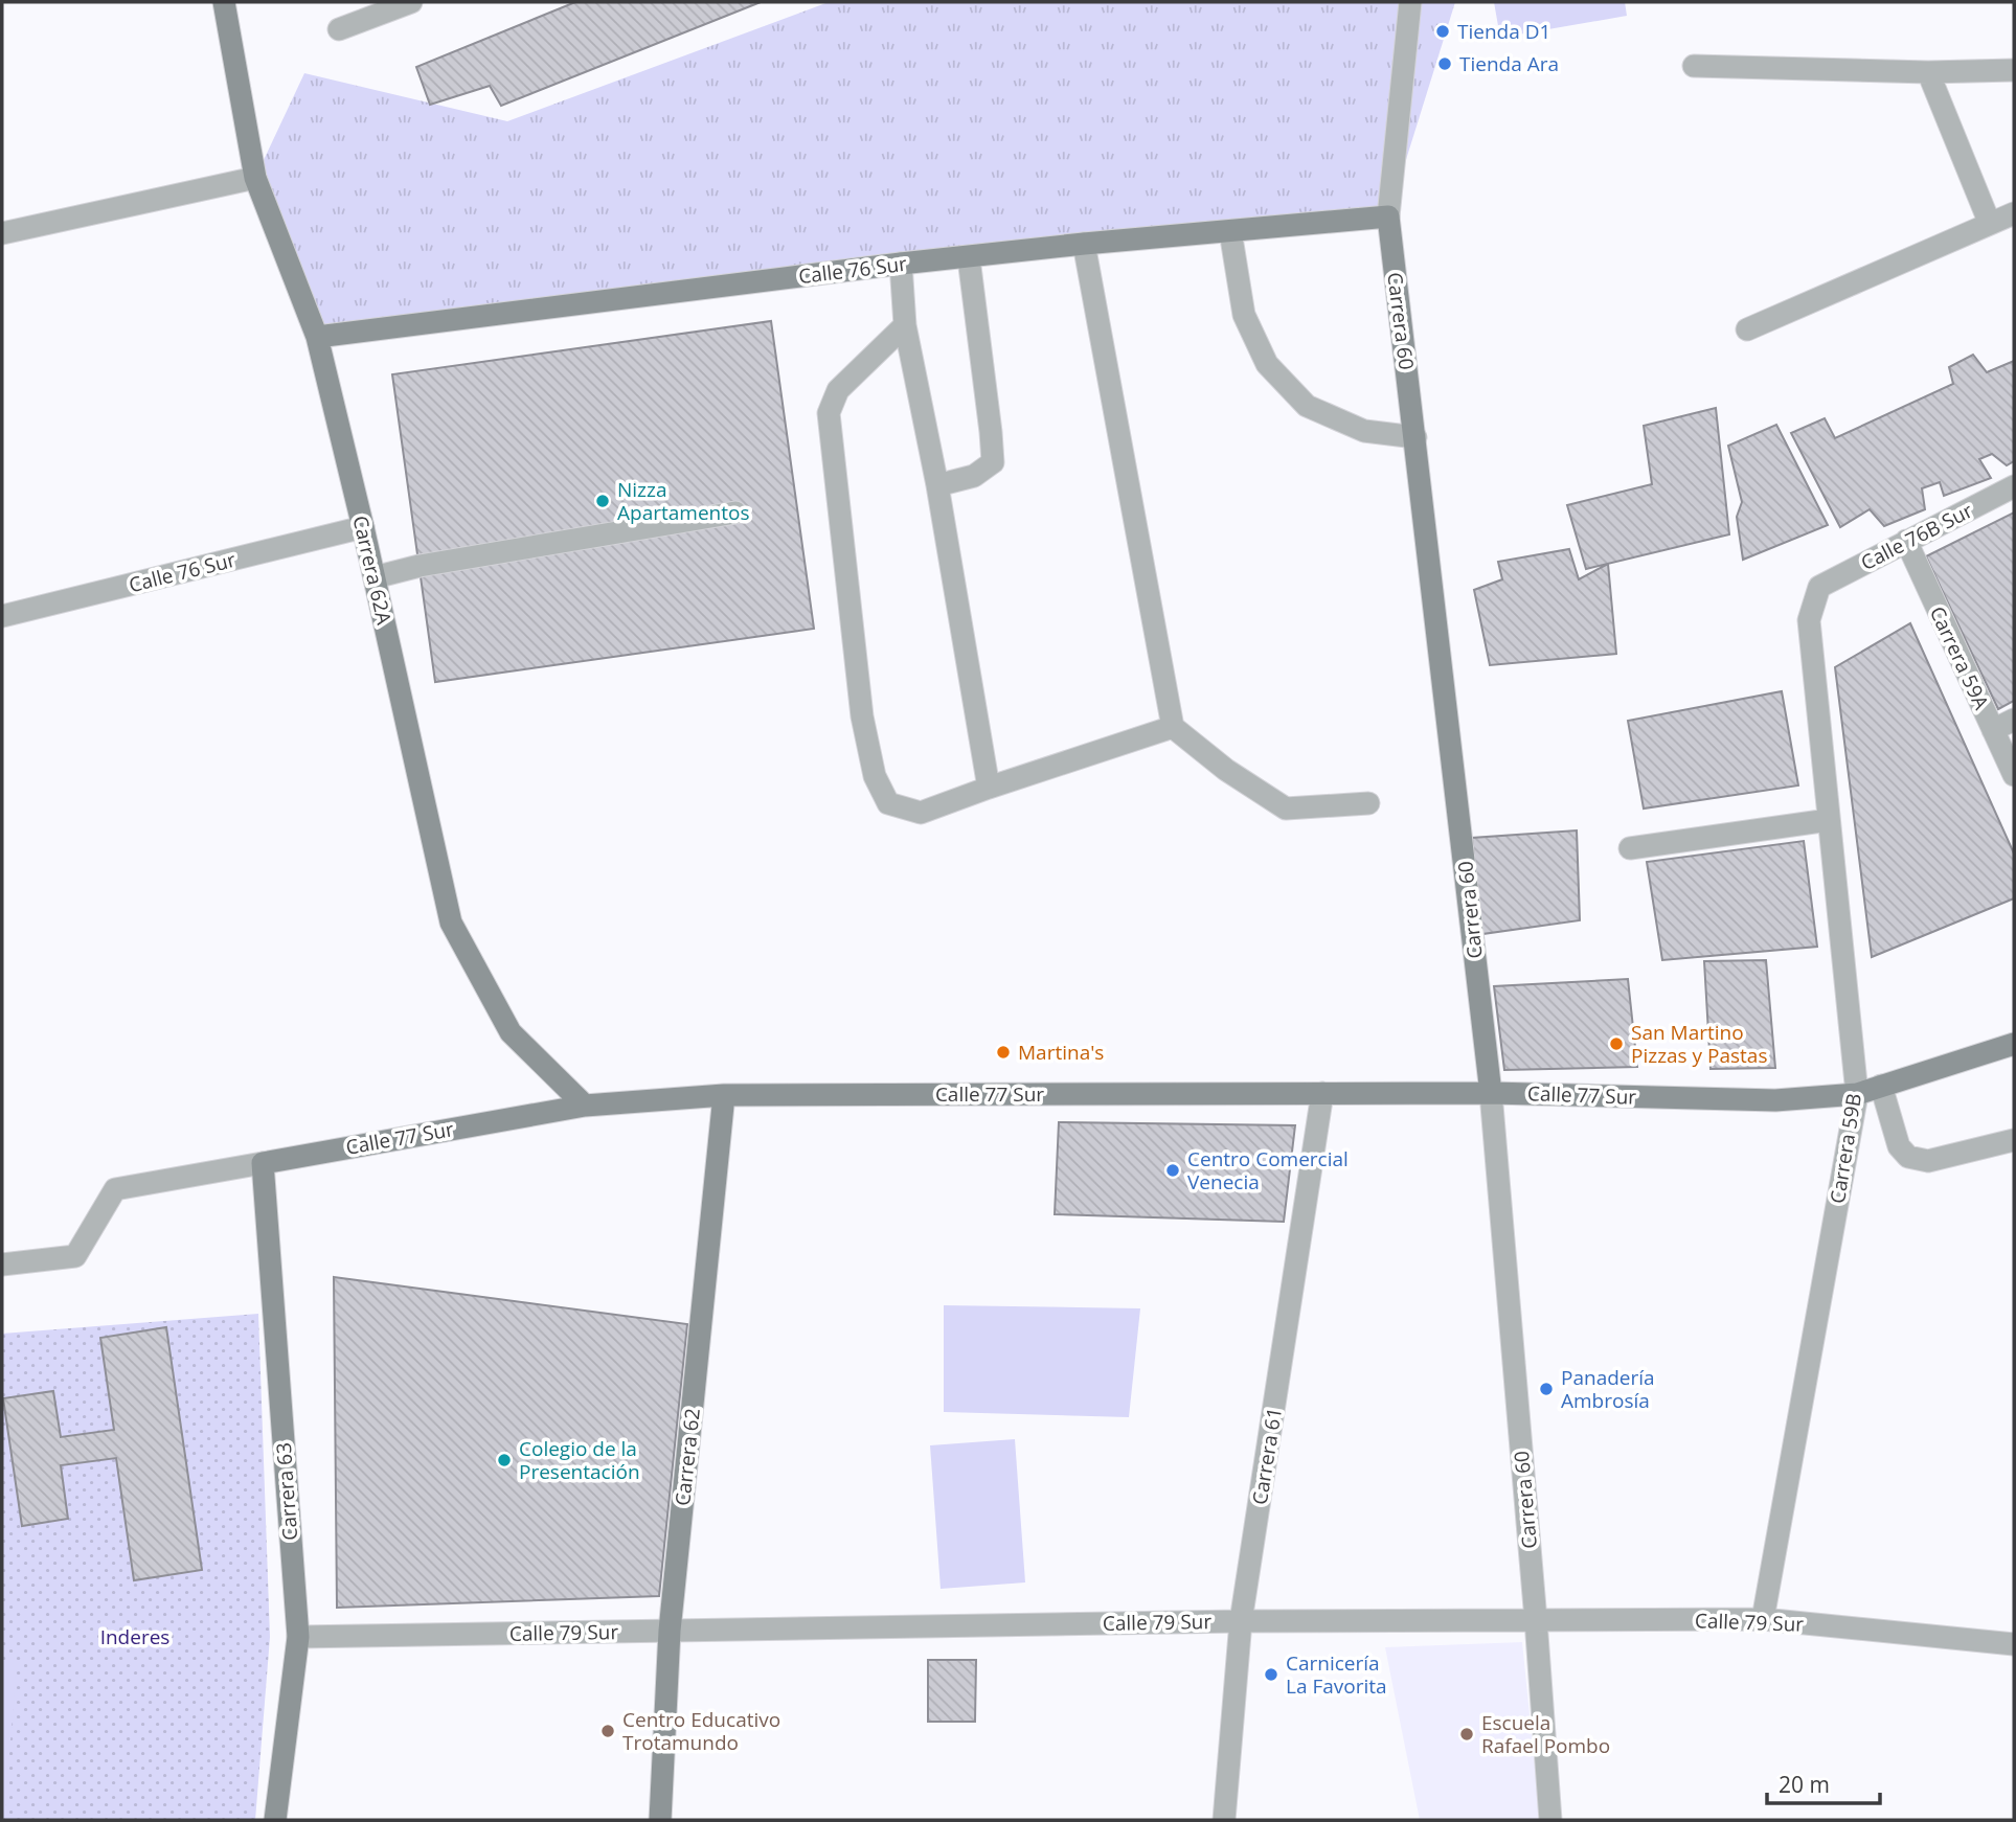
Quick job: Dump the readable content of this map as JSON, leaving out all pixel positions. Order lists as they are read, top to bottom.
{
  "streets": {
    "street": [
      "Calle 76 Sur",
      "Carrera 60",
      "Calle 76B Sur",
      "Carrera 62A",
      "Carrera 59A",
      "Calle 77 Sur",
      "Carrera 59B",
      "Carrera 61",
      "Carrera 62",
      "Carrera 63",
      "Calle 79 Sur"
    ]
  },
  "crossings": [
    ["Calle 76 Sur", "Carrera 60"],
    ["Calle 76 Sur", "Carrera 62A"],
    ["Carrera 60", "Calle 77 Sur"],
    ["Carrera 60", "Calle 79 Sur"],
    ["Calle 76B Sur", "Carrera 59A"],
    ["Calle 76B Sur", "Carrera 59B"],
    ["Carrera 62A", "Calle 77 Sur"],
    ["Calle 77 Sur", "Carrera 59B"],
    ["Calle 77 Sur", "Carrera 61"],
    ["Calle 77 Sur", "Carrera 62"],
    ["Calle 77 Sur", "Carrera 63"],
    ["Carrera 59B", "Calle 79 Sur"],
    ["Carrera 61", "Calle 79 Sur"],
    ["Carrera 62", "Calle 79 Sur"],
    ["Carrera 63", "Calle 79 Sur"]
  ],
  "parks": ["Inderes"],
  "places": [
    "Tienda D1",
    "Tienda Ara",
    "Nizza Apartamentos",
    "San Martino Pizzas y Pastas",
    "Martina's",
    "Centro Comercial Venecia",
    "Panadería Ambrosía",
    "Colegio de la Presentación",
    "Carnicería La Favorita",
    "Centro Educativo Trotamundo",
    "Escuela Rafael Pombo"
  ],
  "scale_bar": "20 m"
}
